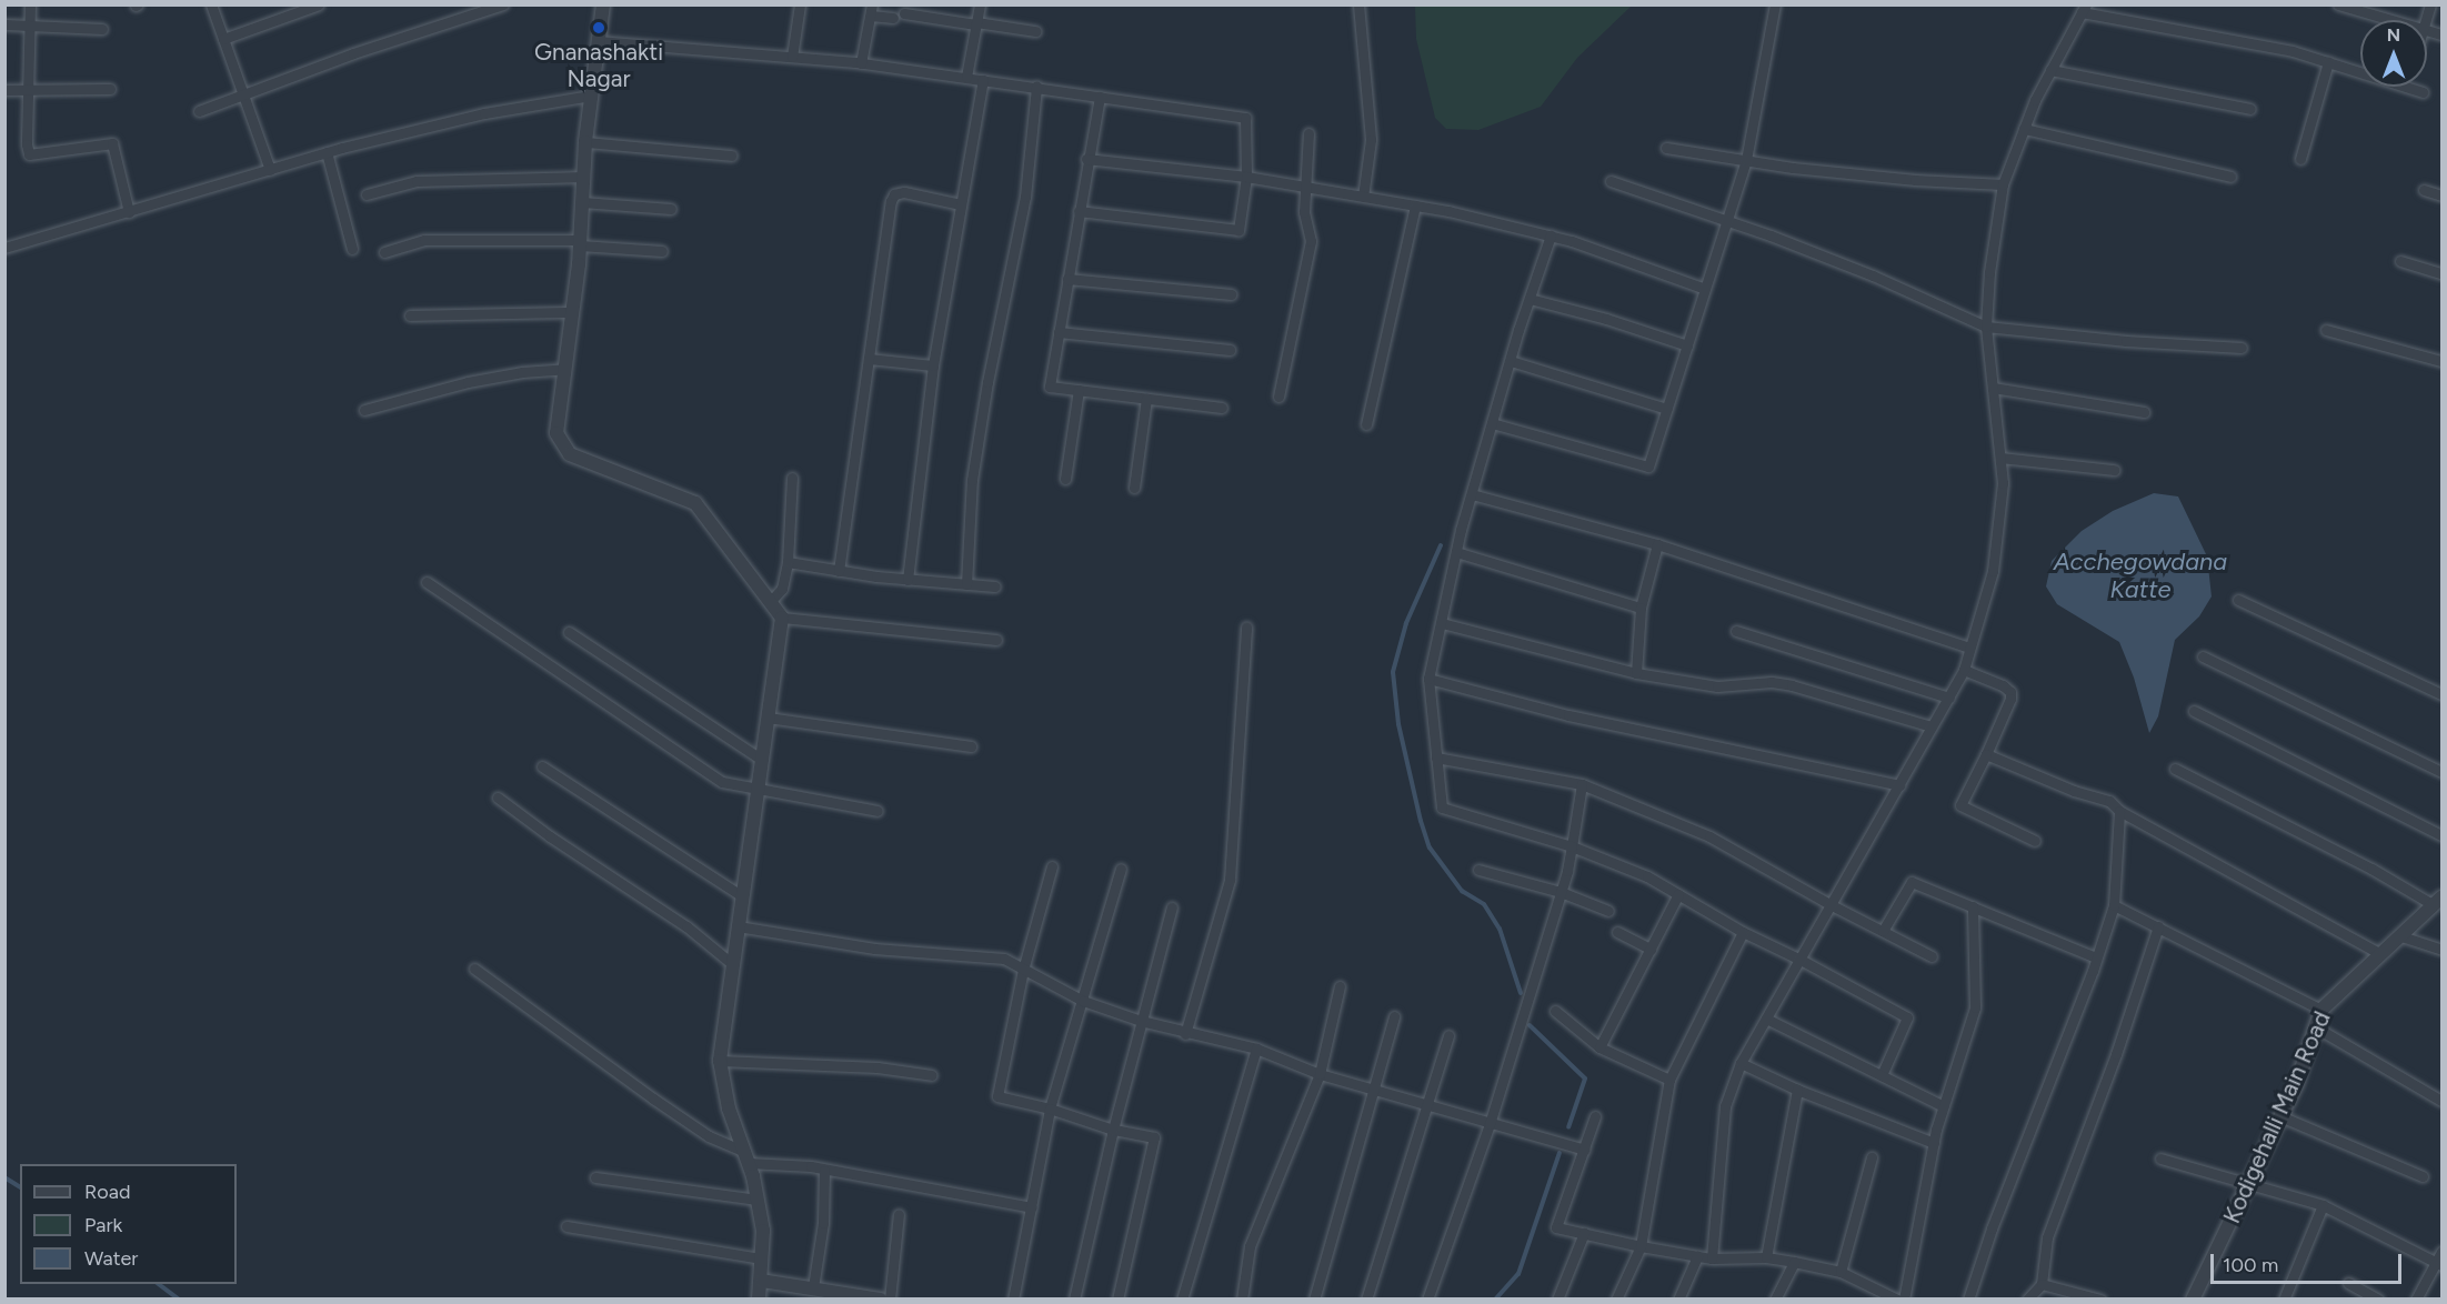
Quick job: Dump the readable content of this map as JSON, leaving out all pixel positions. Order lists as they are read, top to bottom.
{
  "streets": {
    "street": ["Kodigehalli Main Road"]
  },
  "water": ["Acchegowdana Katte"],
  "places": ["Gnanashakti Nagar"],
  "legend": ["Road", "Park", "Water"],
  "scale_bar": "100 m",
  "north": "top"
}
